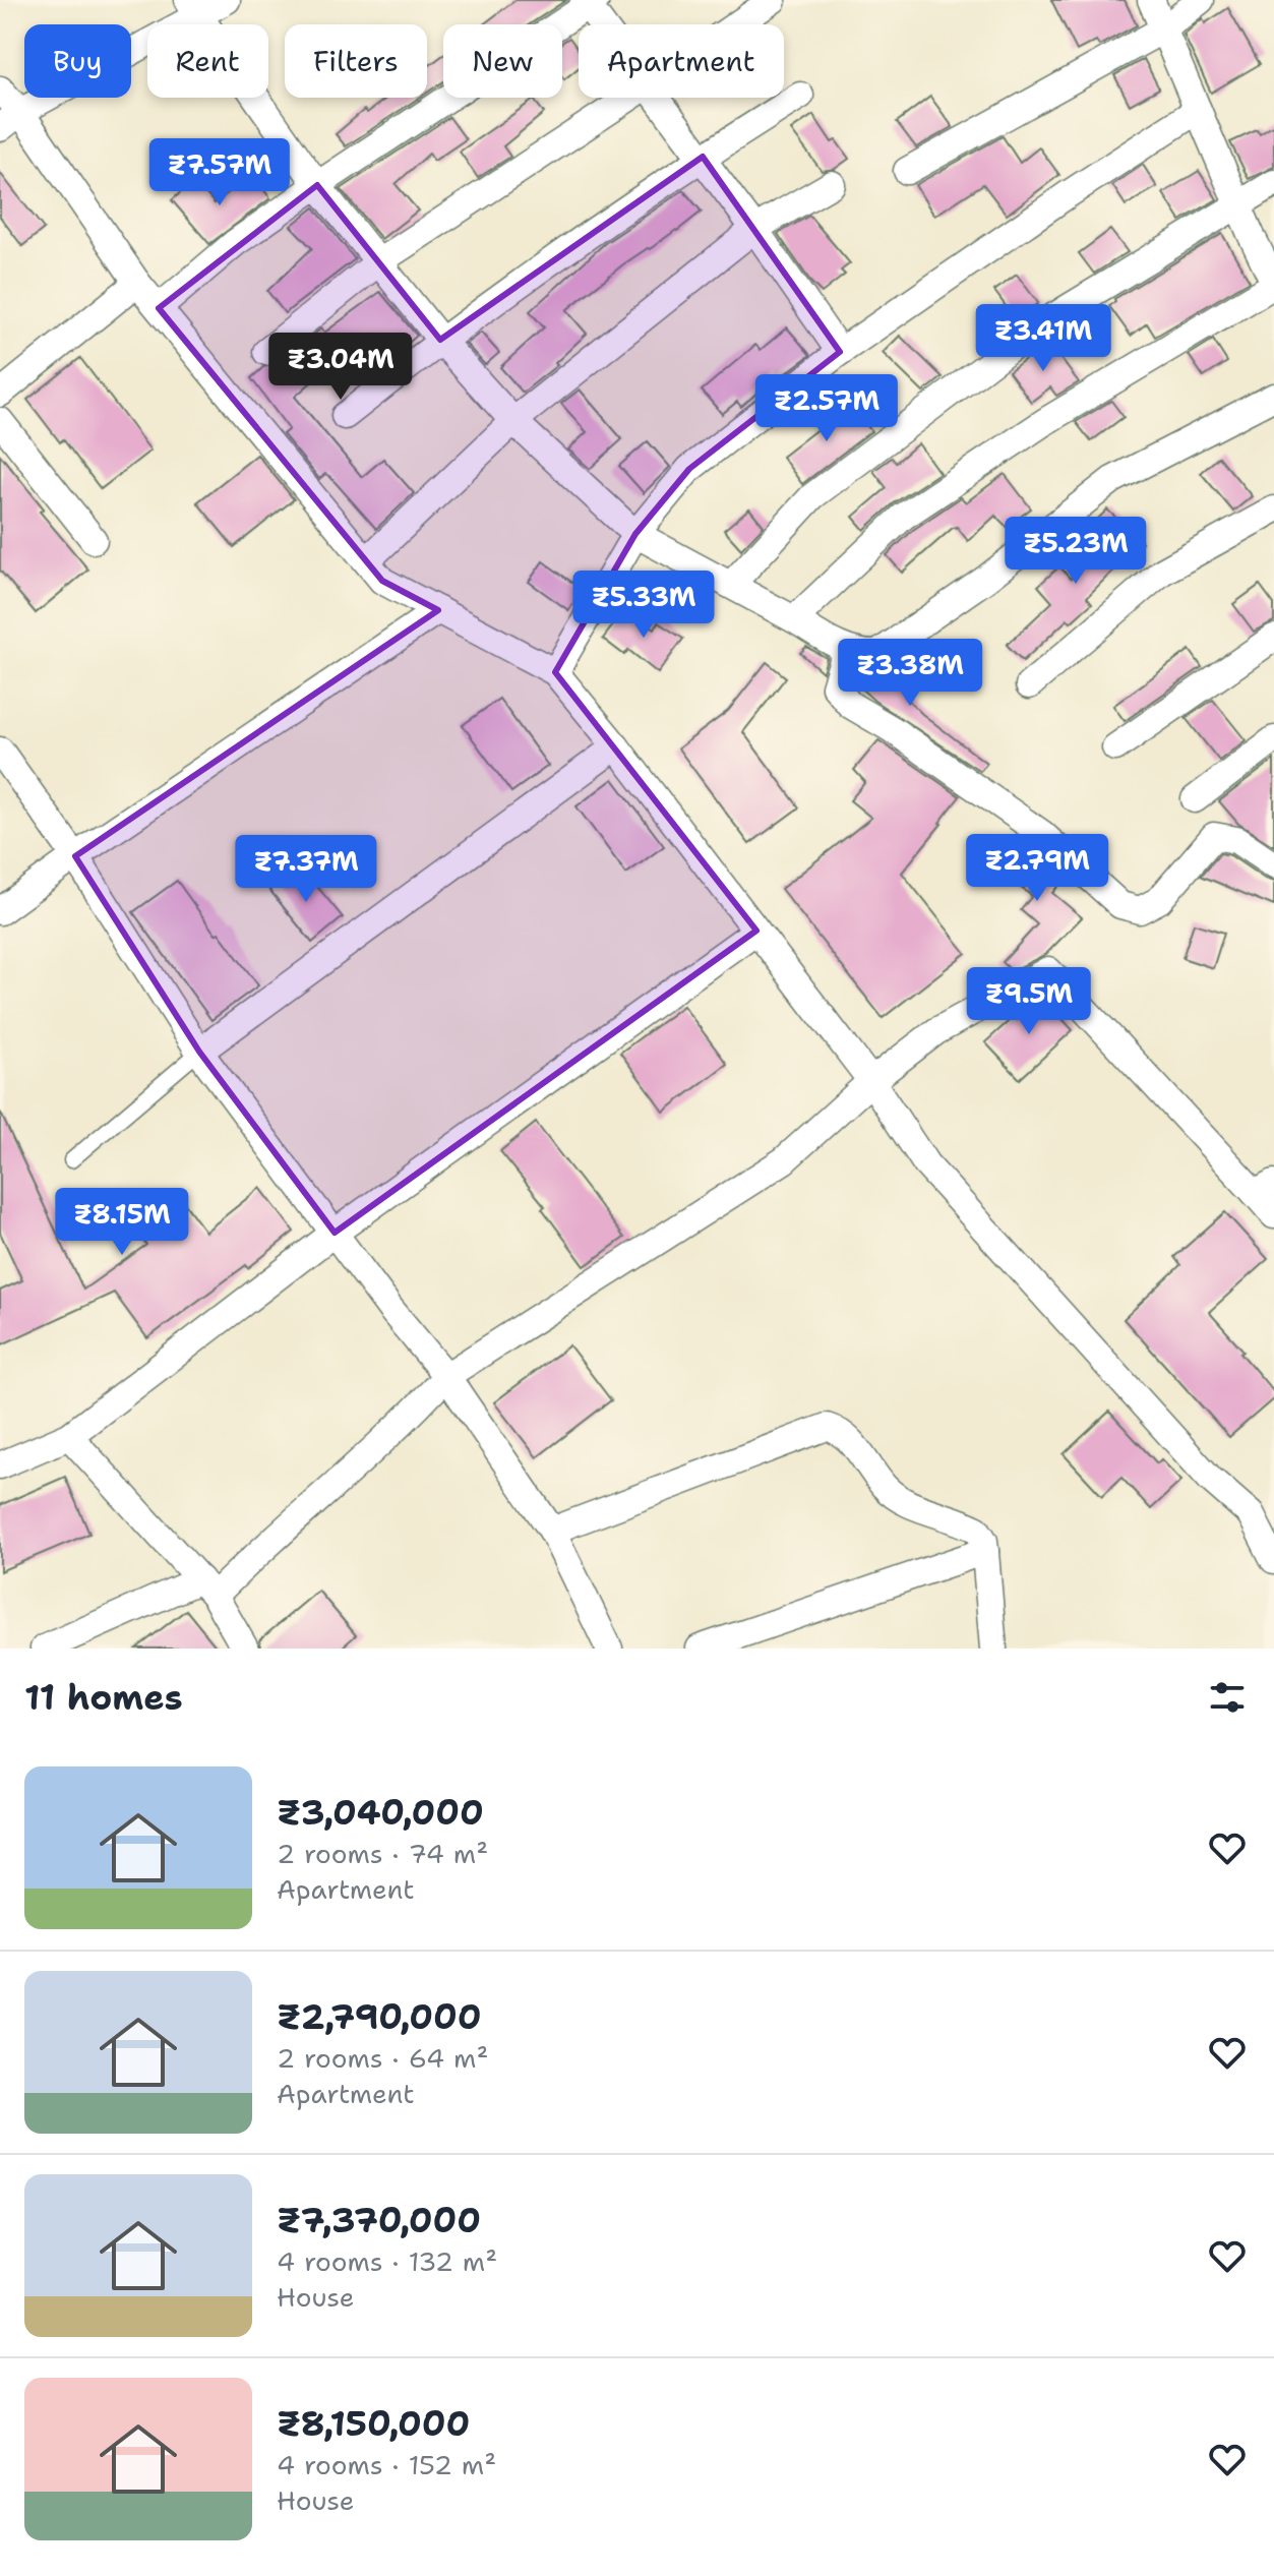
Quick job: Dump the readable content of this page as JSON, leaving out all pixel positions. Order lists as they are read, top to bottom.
{
  "page": {
    "chip": [
      "Buy",
      "Rent",
      "Filters",
      "New",
      "Apartment"
    ],
    "price": [
      "₹7.57M",
      "₹3.41M",
      "₹3.04M",
      "₹2.57M",
      "₹5.23M",
      "₹5.33M",
      "₹3.38M",
      "₹2.79M",
      "₹7.37M",
      "₹9.5M",
      "₹8.15M"
    ],
    "heading": "11 homes",
    "list": [
      {
        "name": "₹3,040,000",
        "note": "2 rooms · 74 m² · Apartment"
      },
      {
        "name": "₹2,790,000",
        "note": "2 rooms · 64 m² · Apartment"
      },
      {
        "name": "₹7,370,000",
        "note": "4 rooms · 132 m² · House"
      },
      {
        "name": "₹8,150,000",
        "note": "4 rooms · 152 m² · House"
      }
    ]
  }
}
